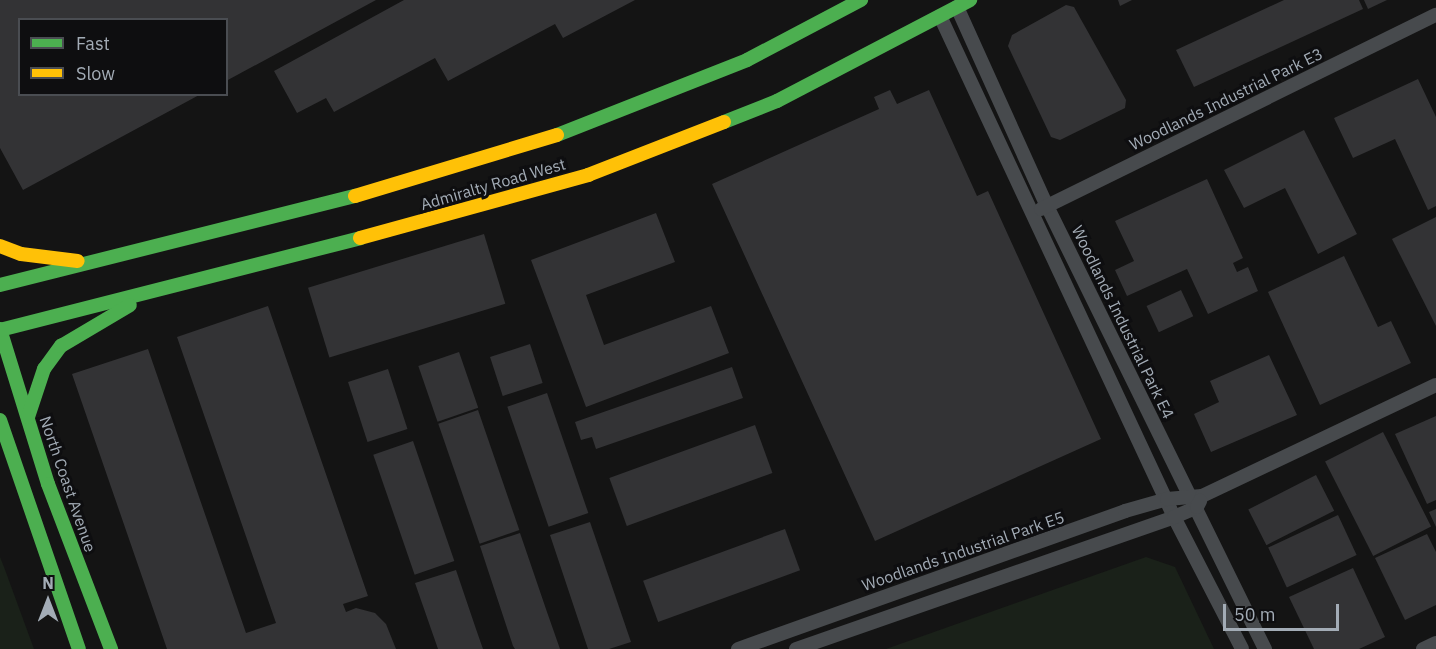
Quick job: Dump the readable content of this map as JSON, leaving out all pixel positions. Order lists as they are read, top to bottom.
{
  "streets": {
    "main road": ["Admiralty Road West", "North Coast Avenue"],
    "street": ["Woodlands Industrial Park E3", "Woodlands Industrial Park E4", "Woodlands Industrial Park E5"]
  },
  "crossings": [
    ["Woodlands Industrial Park E3", "Woodlands Industrial Park E4"],
    ["Admiralty Road West", "Woodlands Industrial Park E4"],
    ["Admiralty Road West", "North Coast Avenue"],
    ["Woodlands Industrial Park E4", "Woodlands Industrial Park E5"]
  ],
  "legend": ["Fast", "Slow"],
  "scale_bar": "50 m",
  "north": "top"
}
